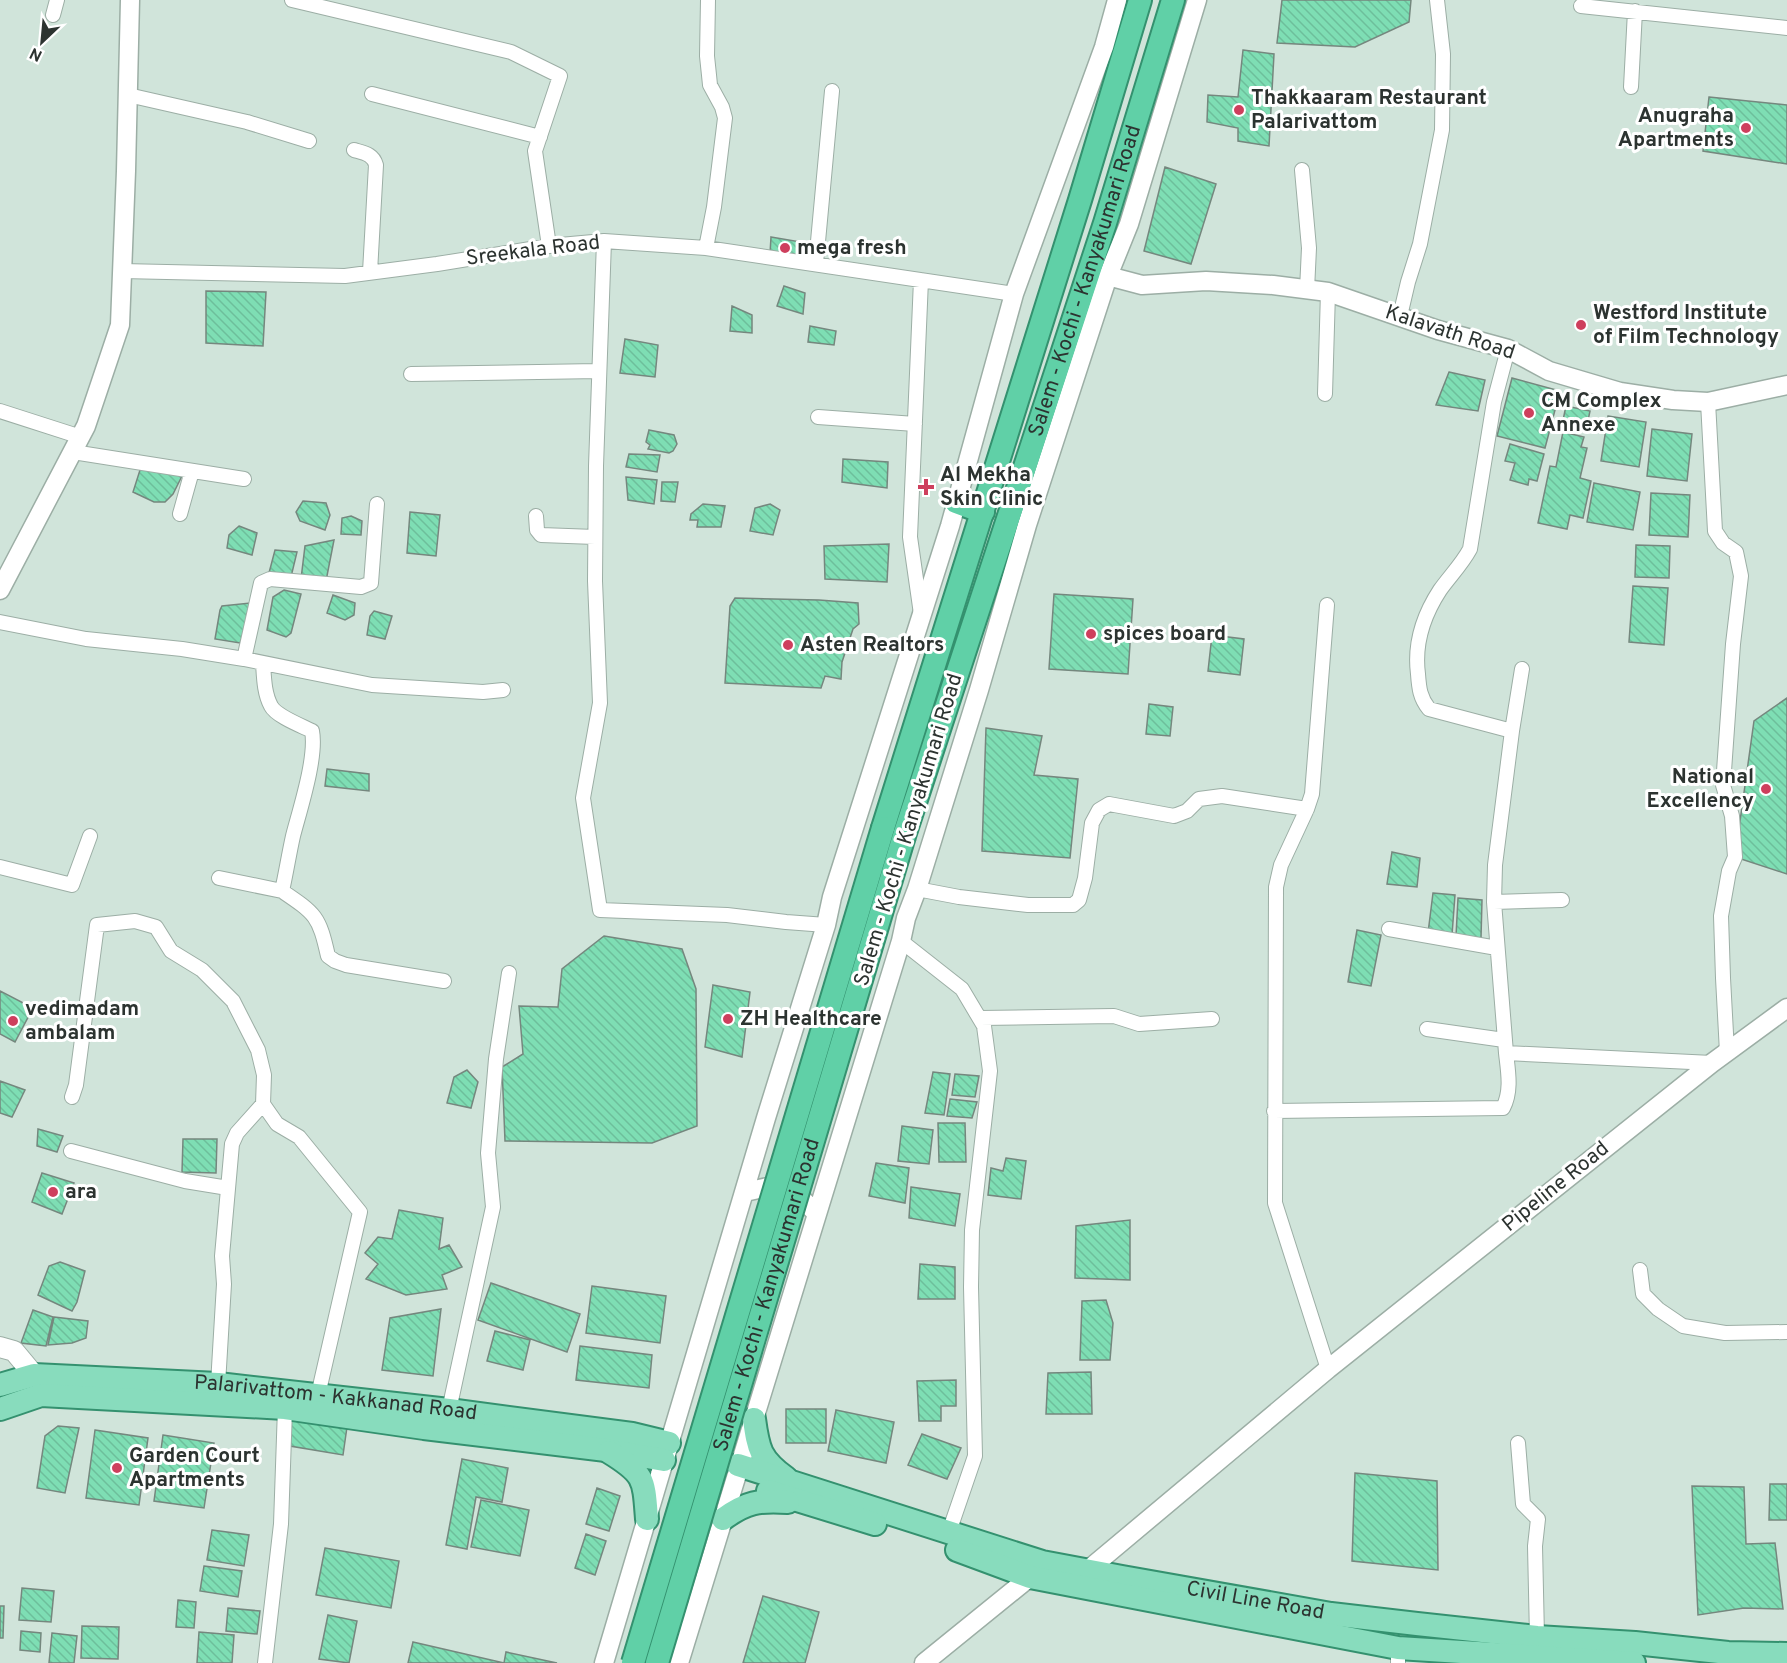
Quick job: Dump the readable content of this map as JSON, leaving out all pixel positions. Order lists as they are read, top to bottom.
{
  "streets": {
    "highway": ["Salem - Kochi - Kanyakumari Road"],
    "main road": ["Palarivattom - Kakkanad Road", "Civil Line Road"],
    "street": ["Sreekala Road", "Kalavath Road", "Pipeline Road"]
  },
  "crossings": [
    ["Salem - Kochi - Kanyakumari Road", "Civil Line Road"],
    ["Pipeline Road", "Civil Line Road"]
  ],
  "places": {
    "other": [
      "Thakkaaram Restaurant Palarivattom",
      "Anugraha Apartments",
      "mega fresh",
      "Westford Institute of Film Technology",
      "CM Complex Annexe",
      "spices board",
      "Asten Realtors",
      "National Excellency",
      "ZH Healthcare",
      "vedimadam ambalam",
      "ara",
      "Garden Court Apartments"
    ],
    "health": ["Al Mekha Skin Clinic"]
  },
  "north": "bottom left"
}
